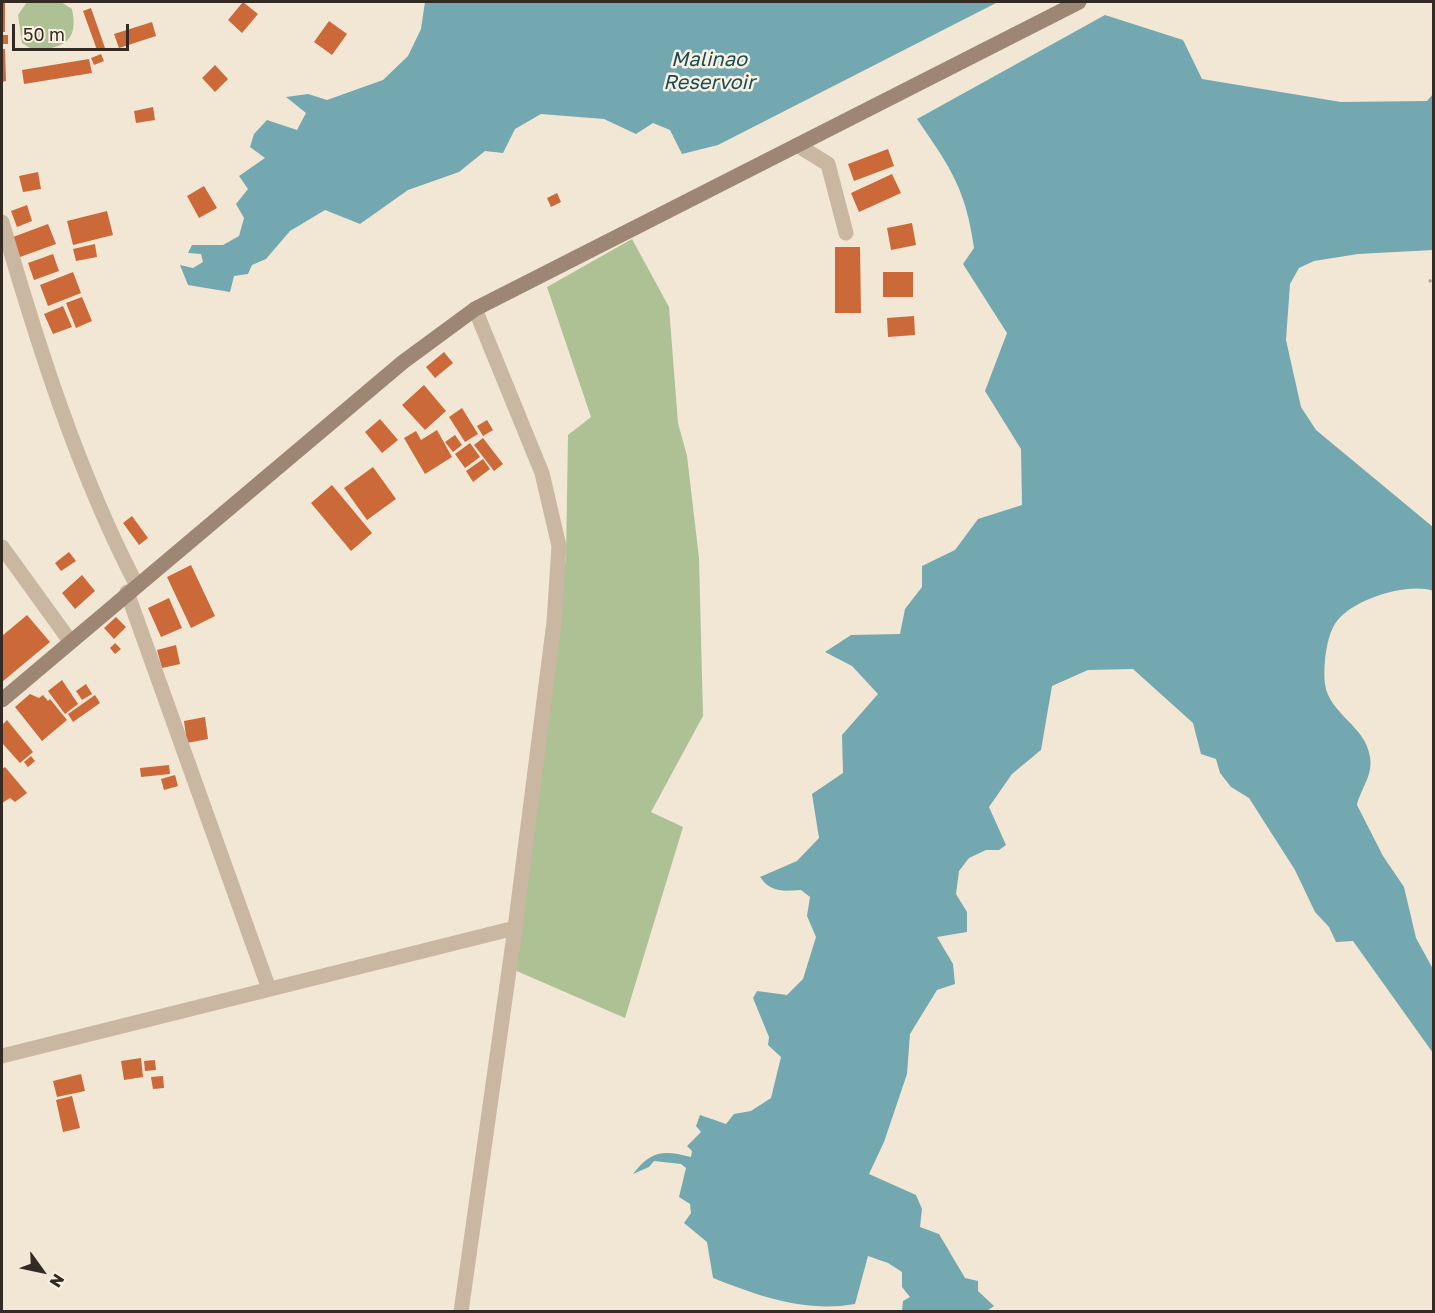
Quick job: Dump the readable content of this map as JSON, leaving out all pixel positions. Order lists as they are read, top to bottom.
{
  "water": ["Malinao Reservoir"],
  "scale_bar": "50 m",
  "north": "bottom right"
}
